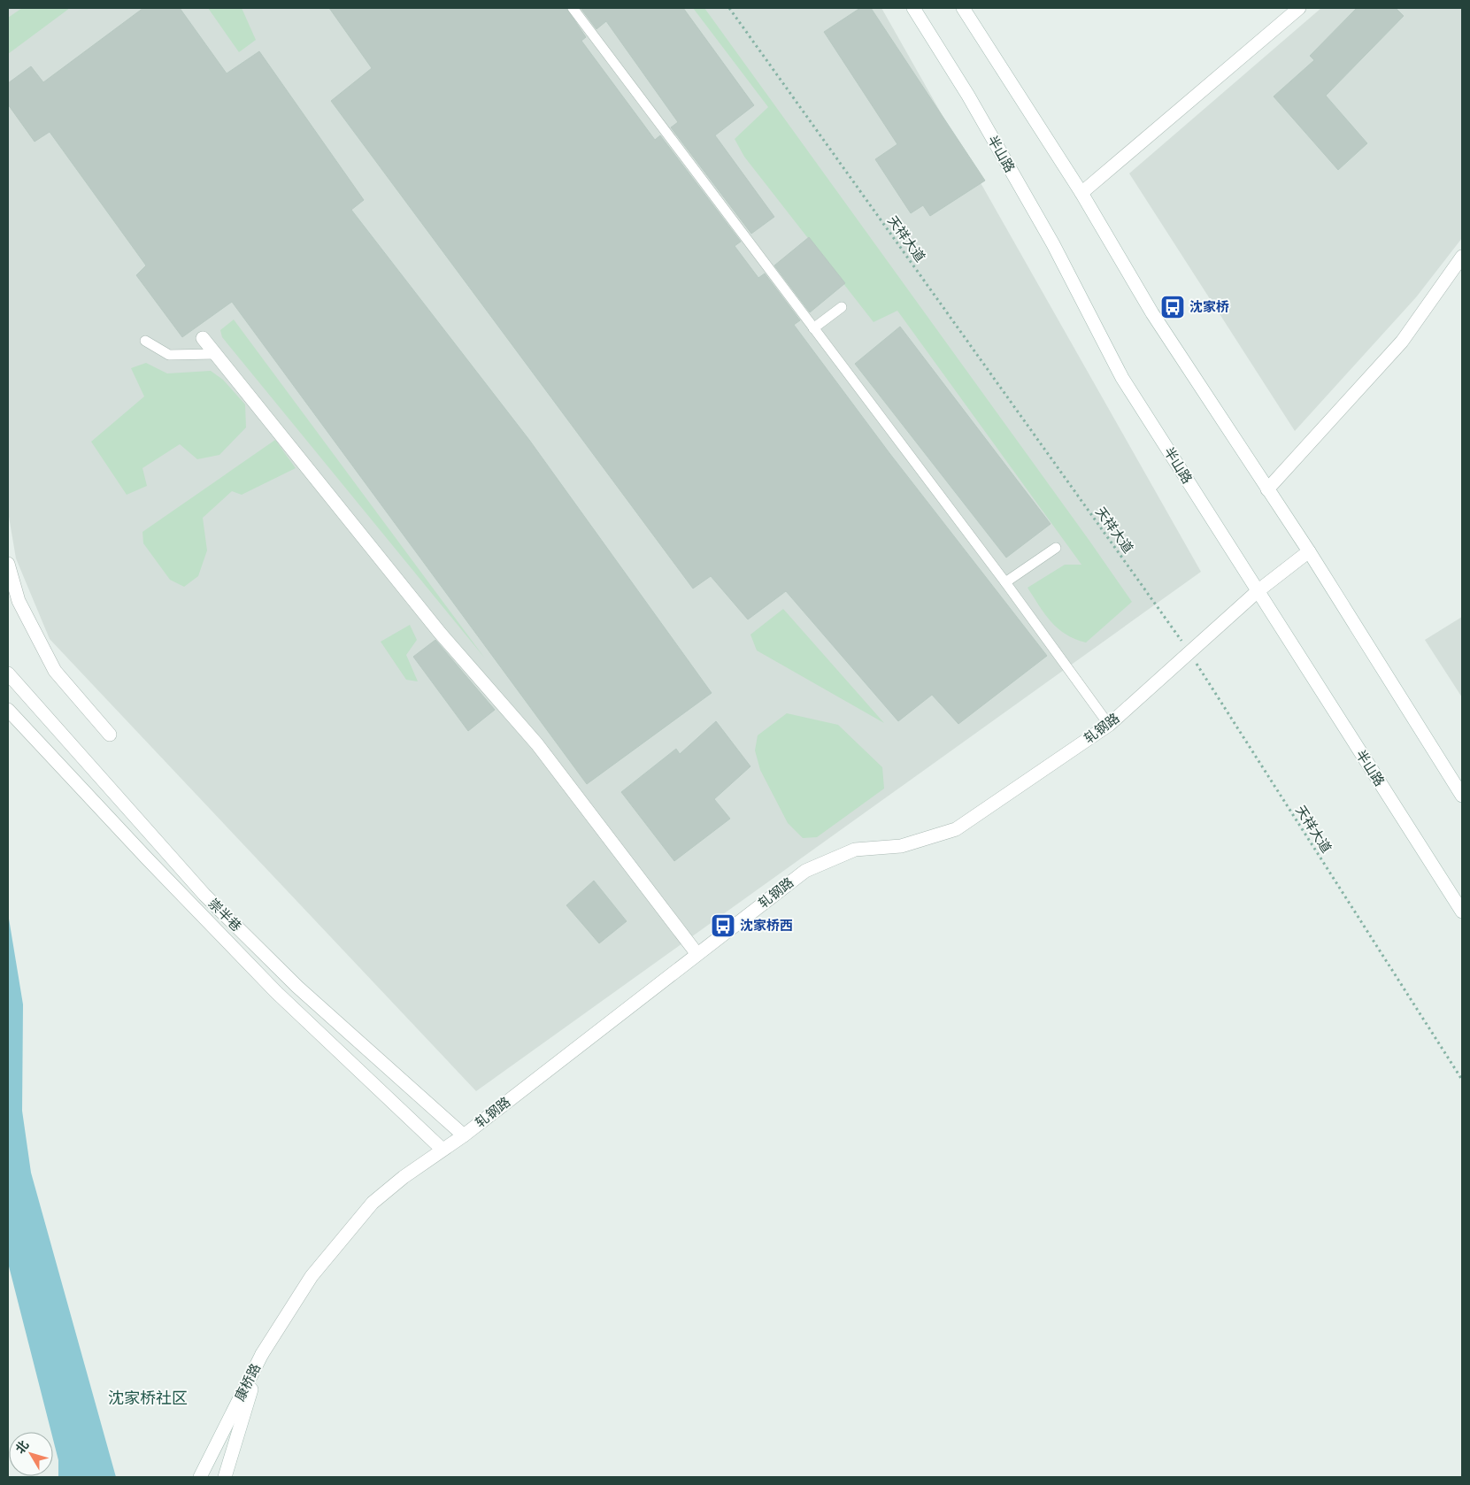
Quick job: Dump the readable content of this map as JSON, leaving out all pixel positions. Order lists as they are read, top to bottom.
{
  "streets": {
    "street": [
      "半山路",
      "轧钢路",
      "崇半巷",
      "康桥路"
    ],
    "path": ["天祥大道"]
  },
  "crossings": [
    ["半山路", "轧钢路"],
    ["天祥大道", "轧钢路"],
    ["轧钢路", "崇半巷"],
    ["轧钢路", "康桥路"]
  ],
  "districts": ["沈家桥社区"],
  "places": {
    "bus stop": ["沈家桥", "沈家桥西"]
  },
  "north": "top left"
}
